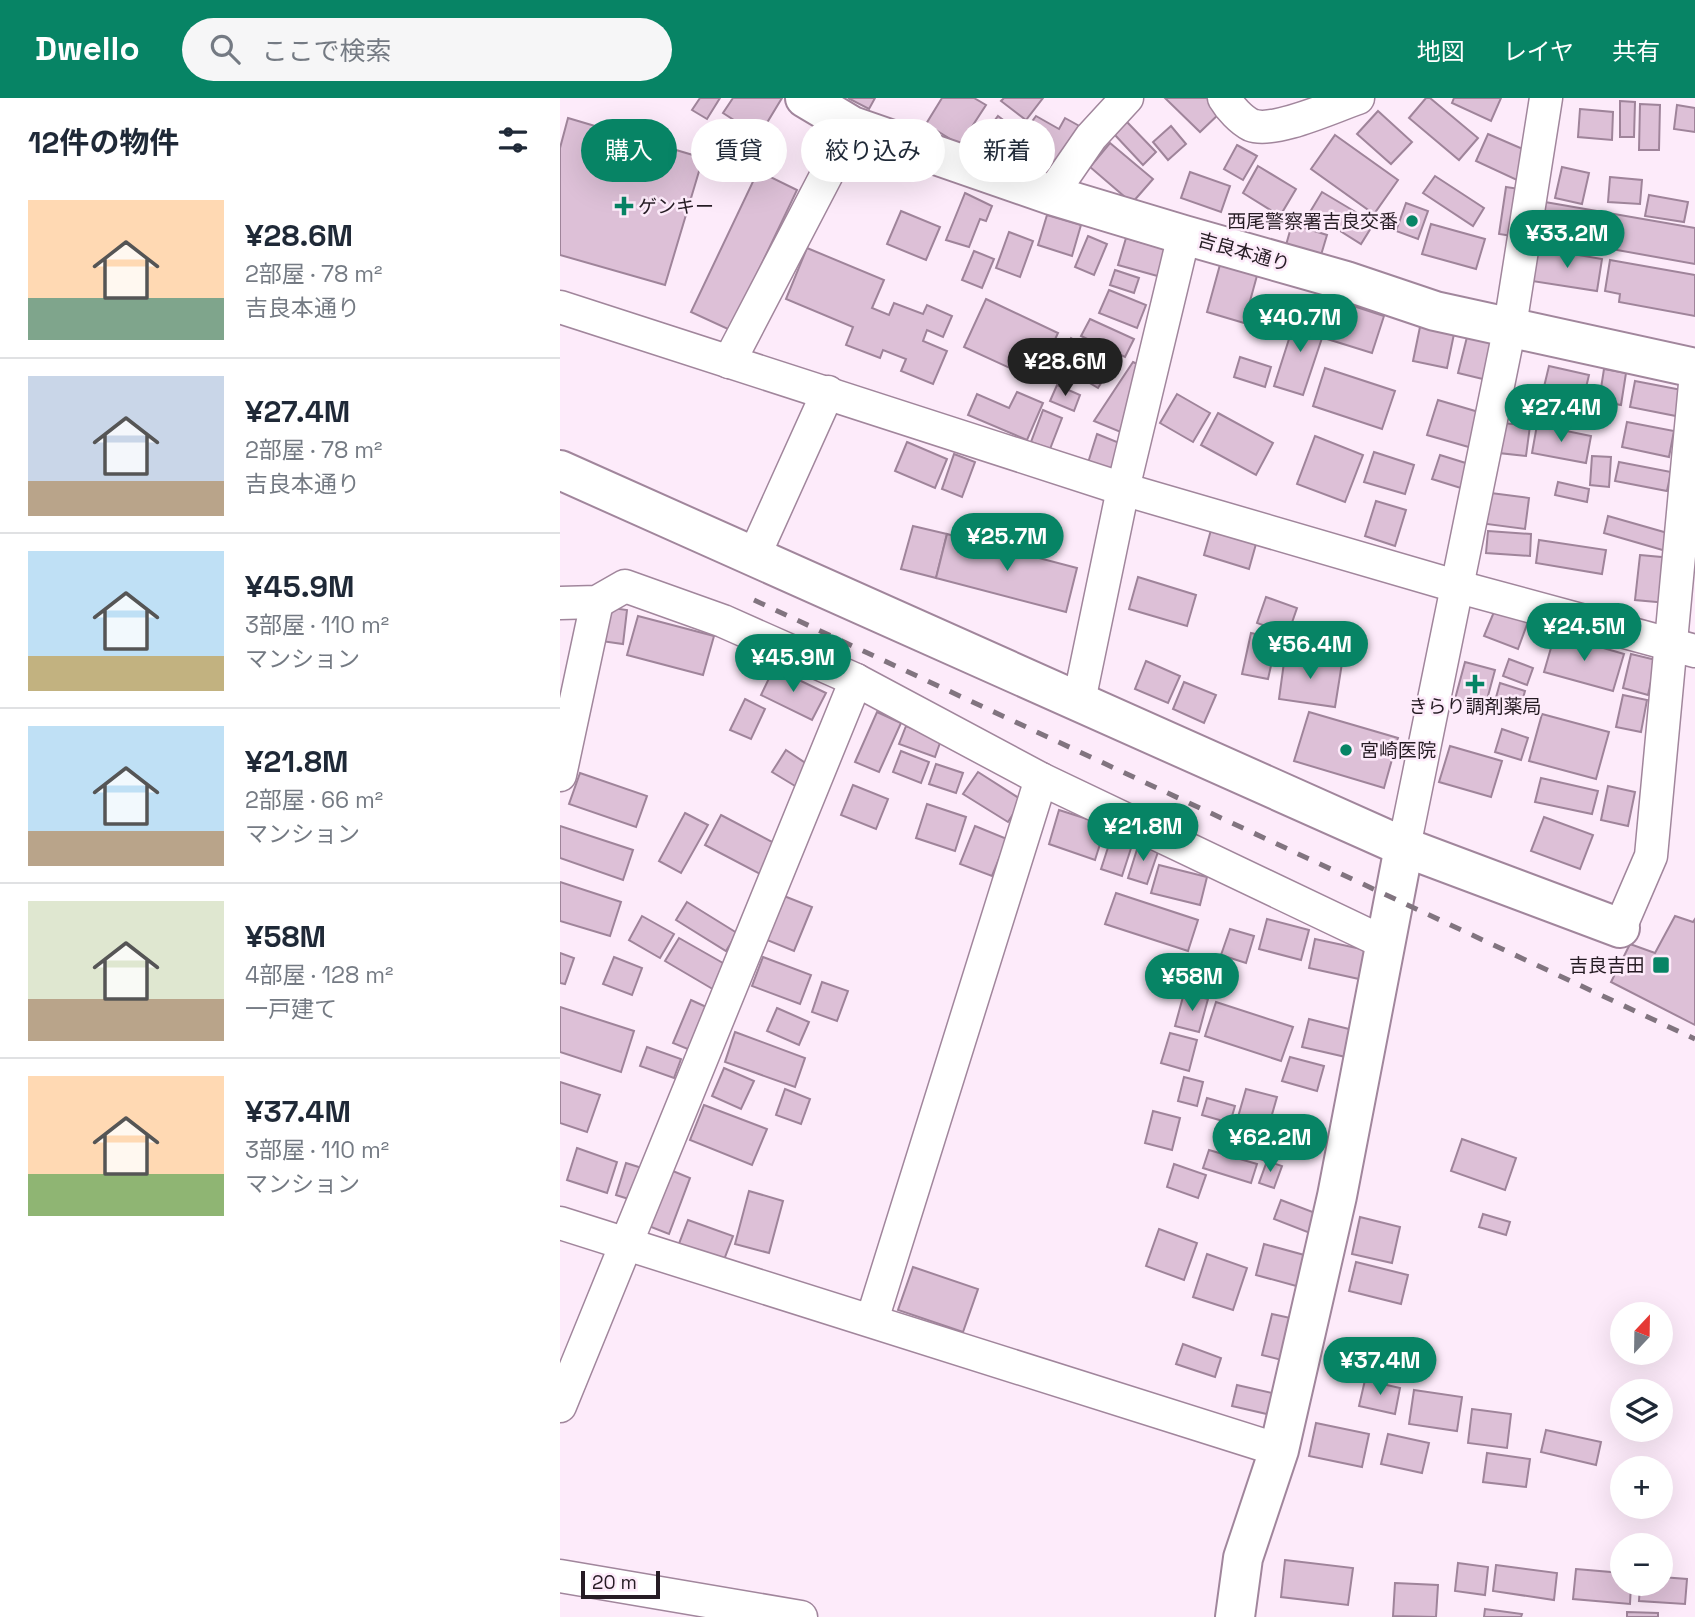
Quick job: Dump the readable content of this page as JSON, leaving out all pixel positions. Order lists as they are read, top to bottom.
{
  "streets": {
    "main road": ["吉良本通り"]
  },
  "places": {
    "health": ["ゲンキー", "きらり調剤薬局"],
    "other": ["西尾警察署吉良交番", "宮崎医院"],
    "transit": ["吉良吉田"]
  },
  "scale_bar": "20 m",
  "north": "top",
  "page": {
    "header": "Dwello",
    "search": "ここで検索",
    "nav": ["地図", "レイヤ", "共有"],
    "heading": "12件の物件",
    "chip": [
      "購入",
      "賃貸",
      "絞り込み",
      "新着"
    ],
    "list": [
      {
        "name": "¥28.6M",
        "note": "2部屋 · 78 m² · 吉良本通り"
      },
      {
        "name": "¥27.4M",
        "note": "2部屋 · 78 m² · 吉良本通り"
      },
      {
        "name": "¥45.9M",
        "note": "3部屋 · 110 m² · マンション"
      },
      {
        "name": "¥21.8M",
        "note": "2部屋 · 66 m² · マンション"
      },
      {
        "name": "¥58M",
        "note": "4部屋 · 128 m² · 一戸建て"
      },
      {
        "name": "¥37.4M",
        "note": "3部屋 · 110 m² · マンション"
      }
    ],
    "price": [
      "¥33.2M",
      "¥40.7M",
      "¥28.6M",
      "¥27.4M",
      "¥25.7M",
      "¥24.5M",
      "¥56.4M",
      "¥45.9M",
      "¥21.8M",
      "¥58M",
      "¥62.2M",
      "¥37.4M"
    ],
    "map_buttons": ["+", "−"],
    "scale": "20 m"
  }
}
